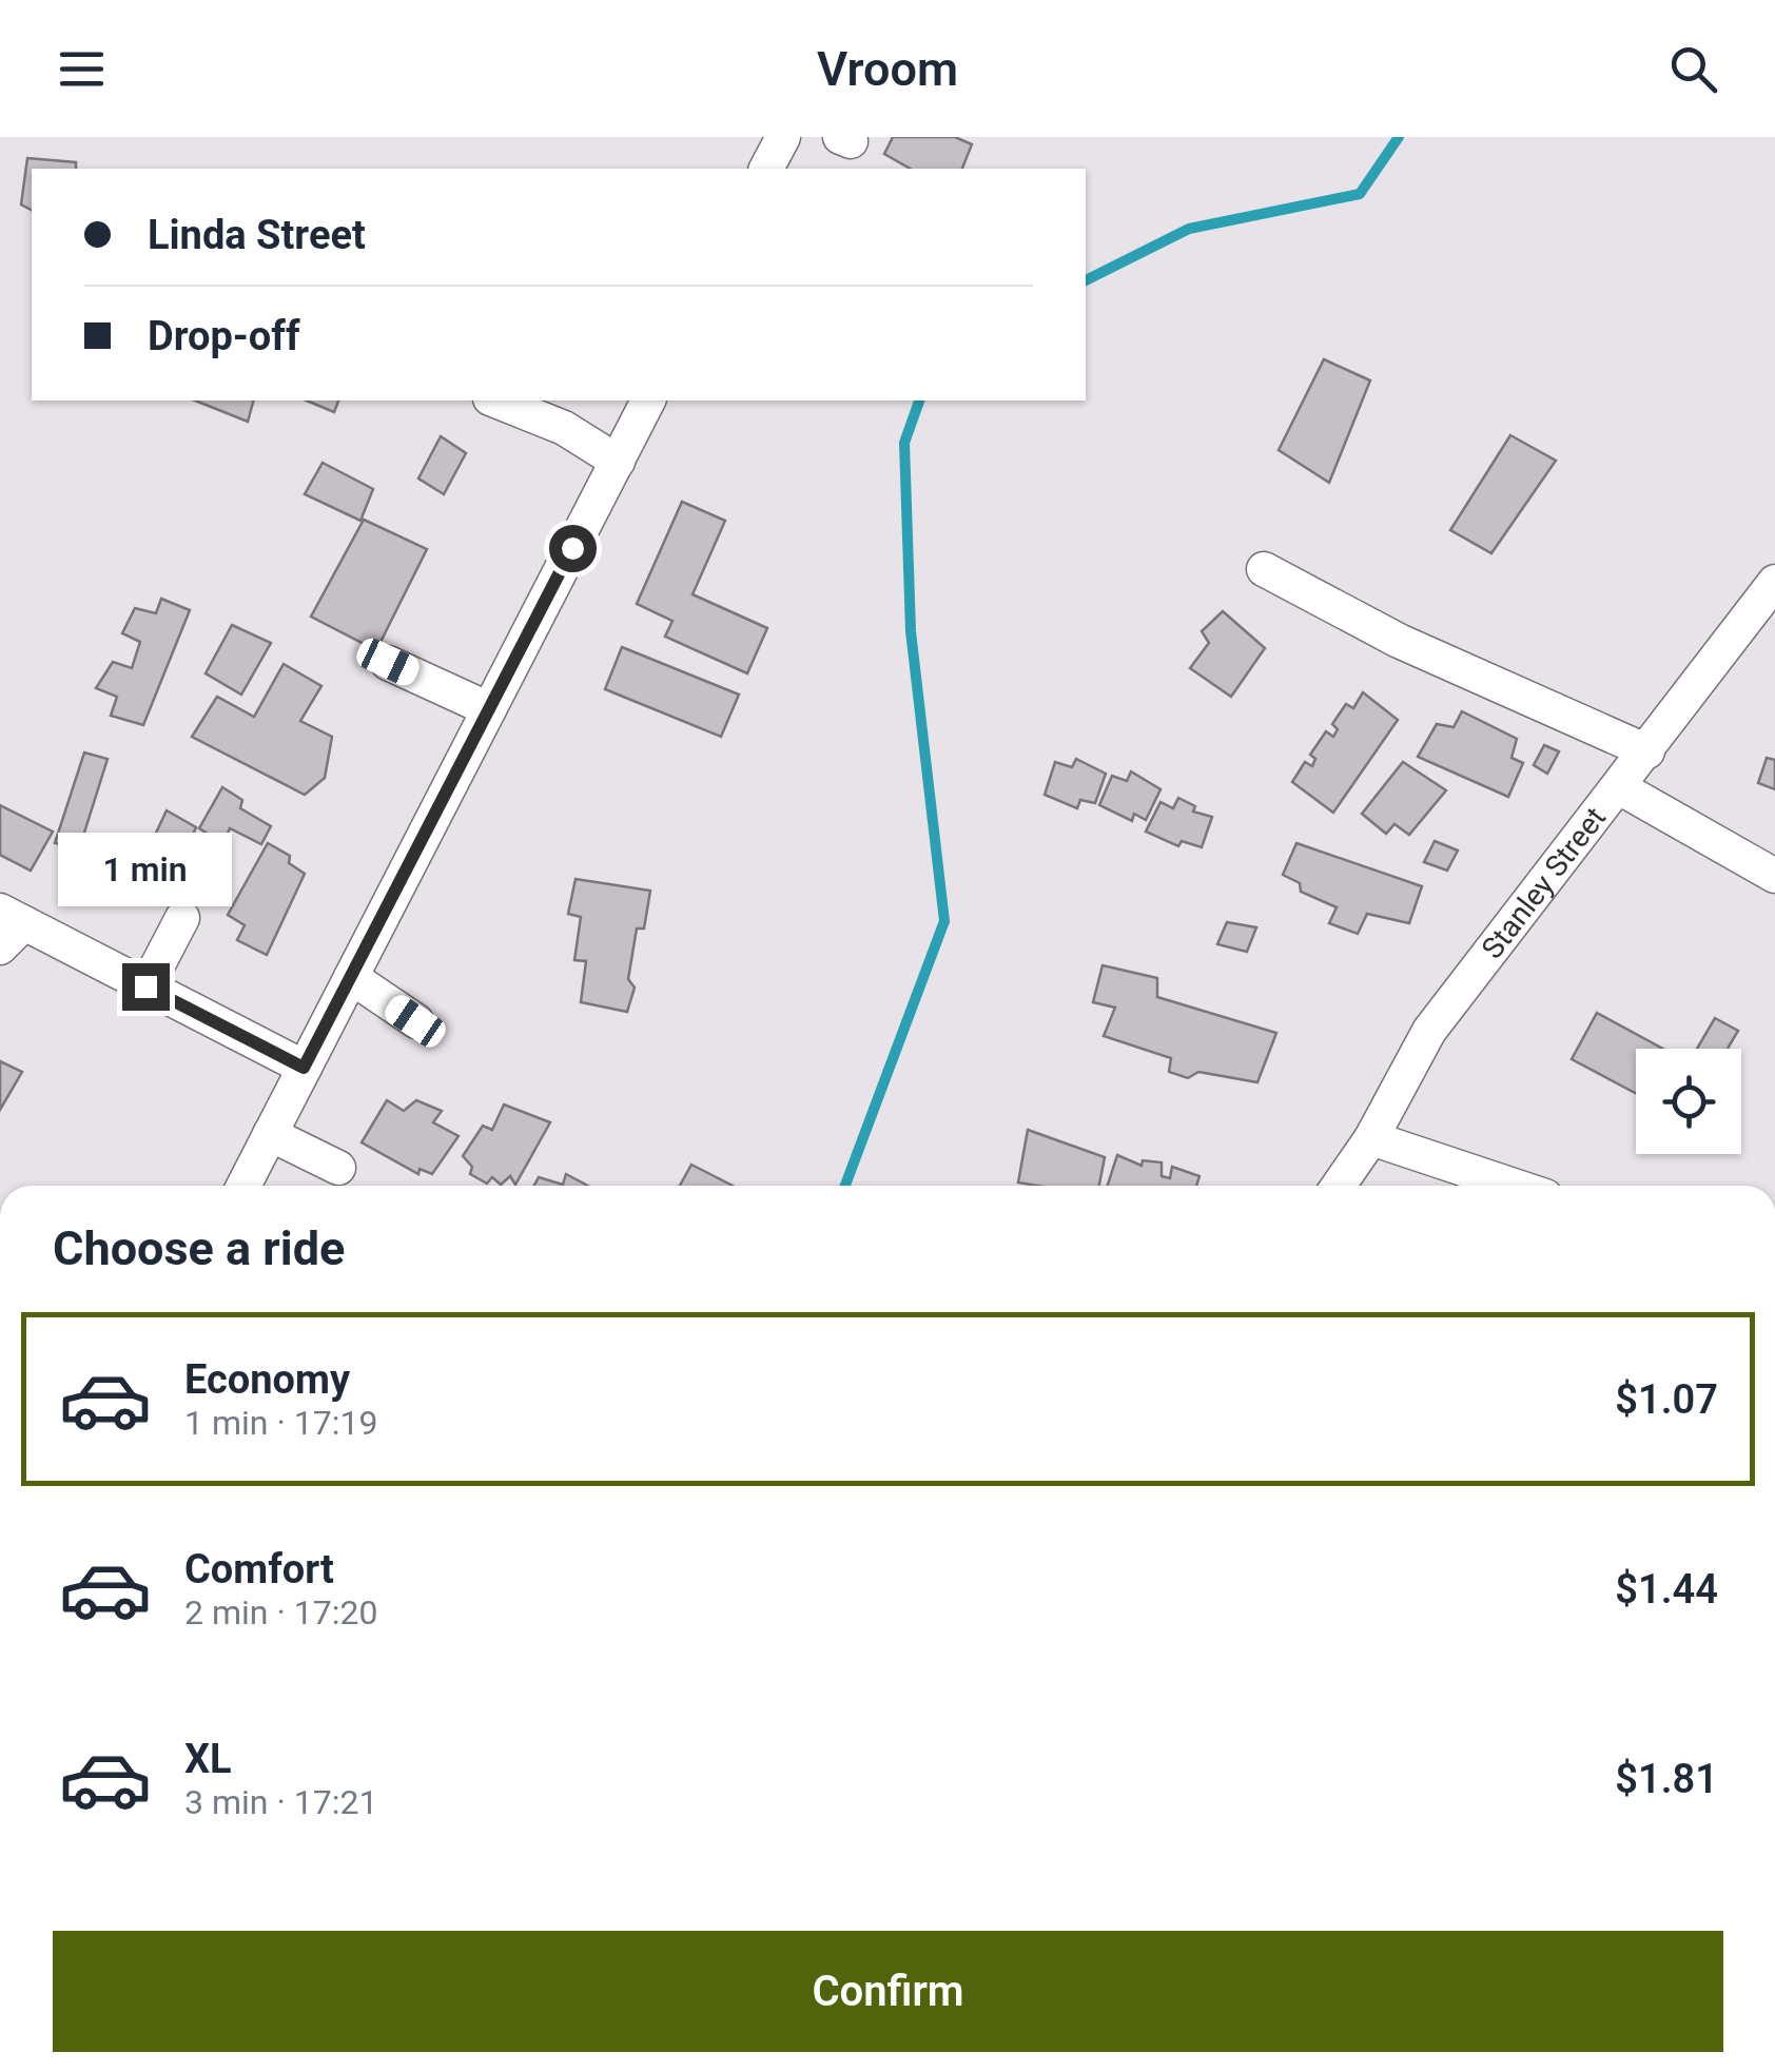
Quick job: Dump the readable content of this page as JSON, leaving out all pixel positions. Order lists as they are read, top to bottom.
{
  "streets": {
    "street": ["Stanley Street"]
  },
  "page": {
    "header": "Vroom",
    "banner": ["Linda Street", "Drop-off"],
    "bubble": "1 min",
    "heading": "Choose a ride",
    "list": [
      {
        "name": "Economy",
        "note": "1 min · 17:19",
        "value": "$1.07"
      },
      {
        "name": "Comfort",
        "note": "2 min · 17:20",
        "value": "$1.44"
      },
      {
        "name": "XL",
        "note": "3 min · 17:21",
        "value": "$1.81"
      }
    ],
    "buttons": "Confirm"
  }
}
